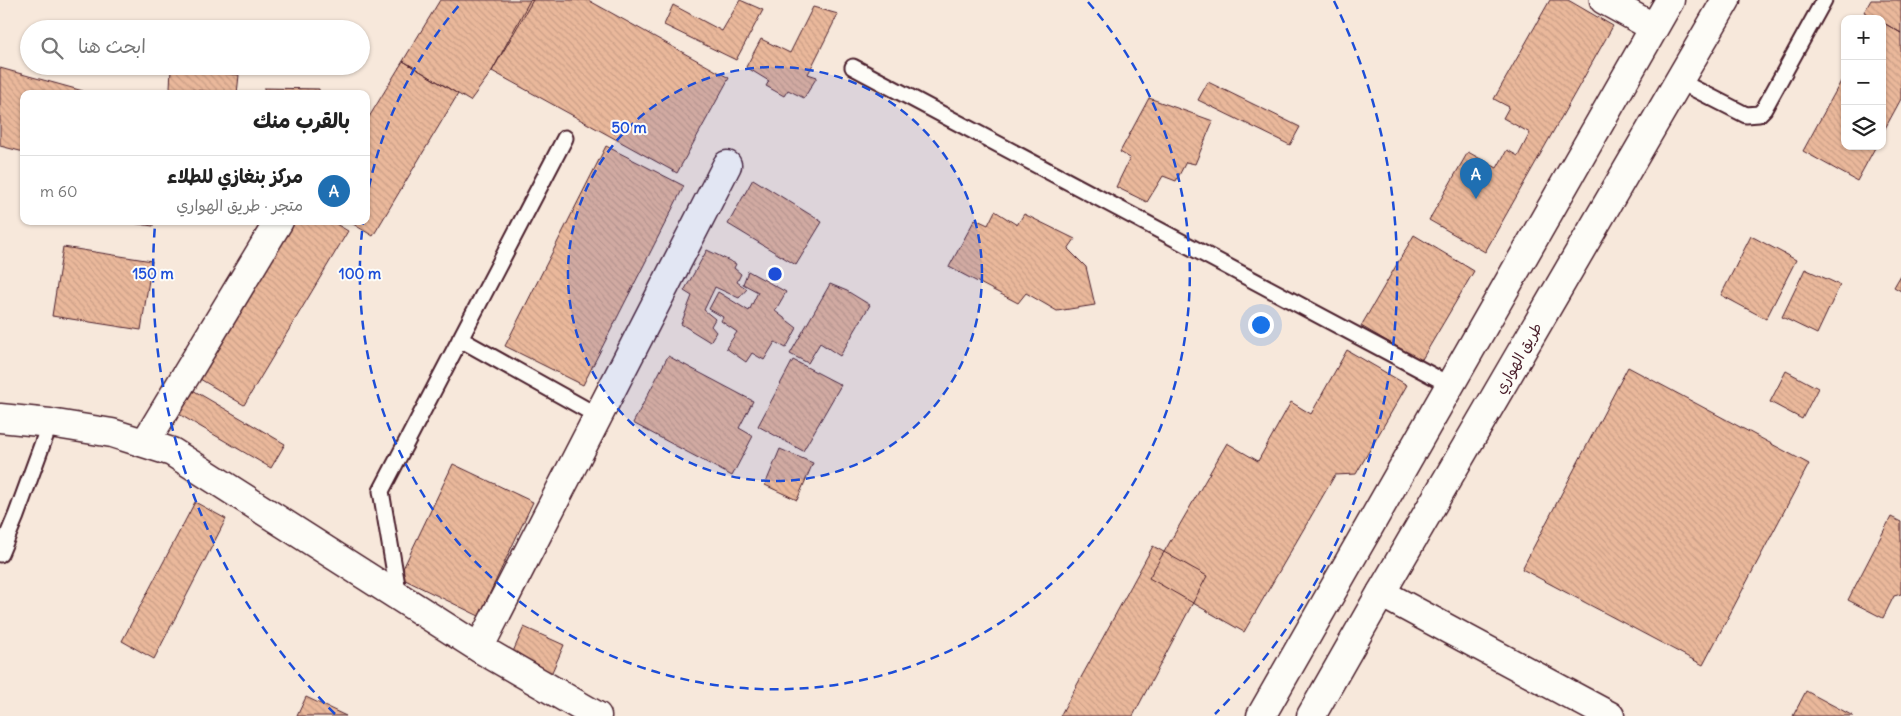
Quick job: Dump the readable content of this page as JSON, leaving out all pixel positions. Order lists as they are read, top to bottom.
{
  "streets": {
    "main road": ["طريق الهواري"]
  },
  "page": {
    "map_buttons": ["+", "−"],
    "search": "ابحث هنا",
    "heading": "بالقرب منك",
    "list": [
      {
        "mark": "A",
        "name": "مركز بنغازي للطلاء",
        "note": "متجر · طريق الهواري",
        "value": "60 m"
      }
    ],
    "pins": "A"
  },
  "rings": ["50 m", "100 m", "150 m"]
}
